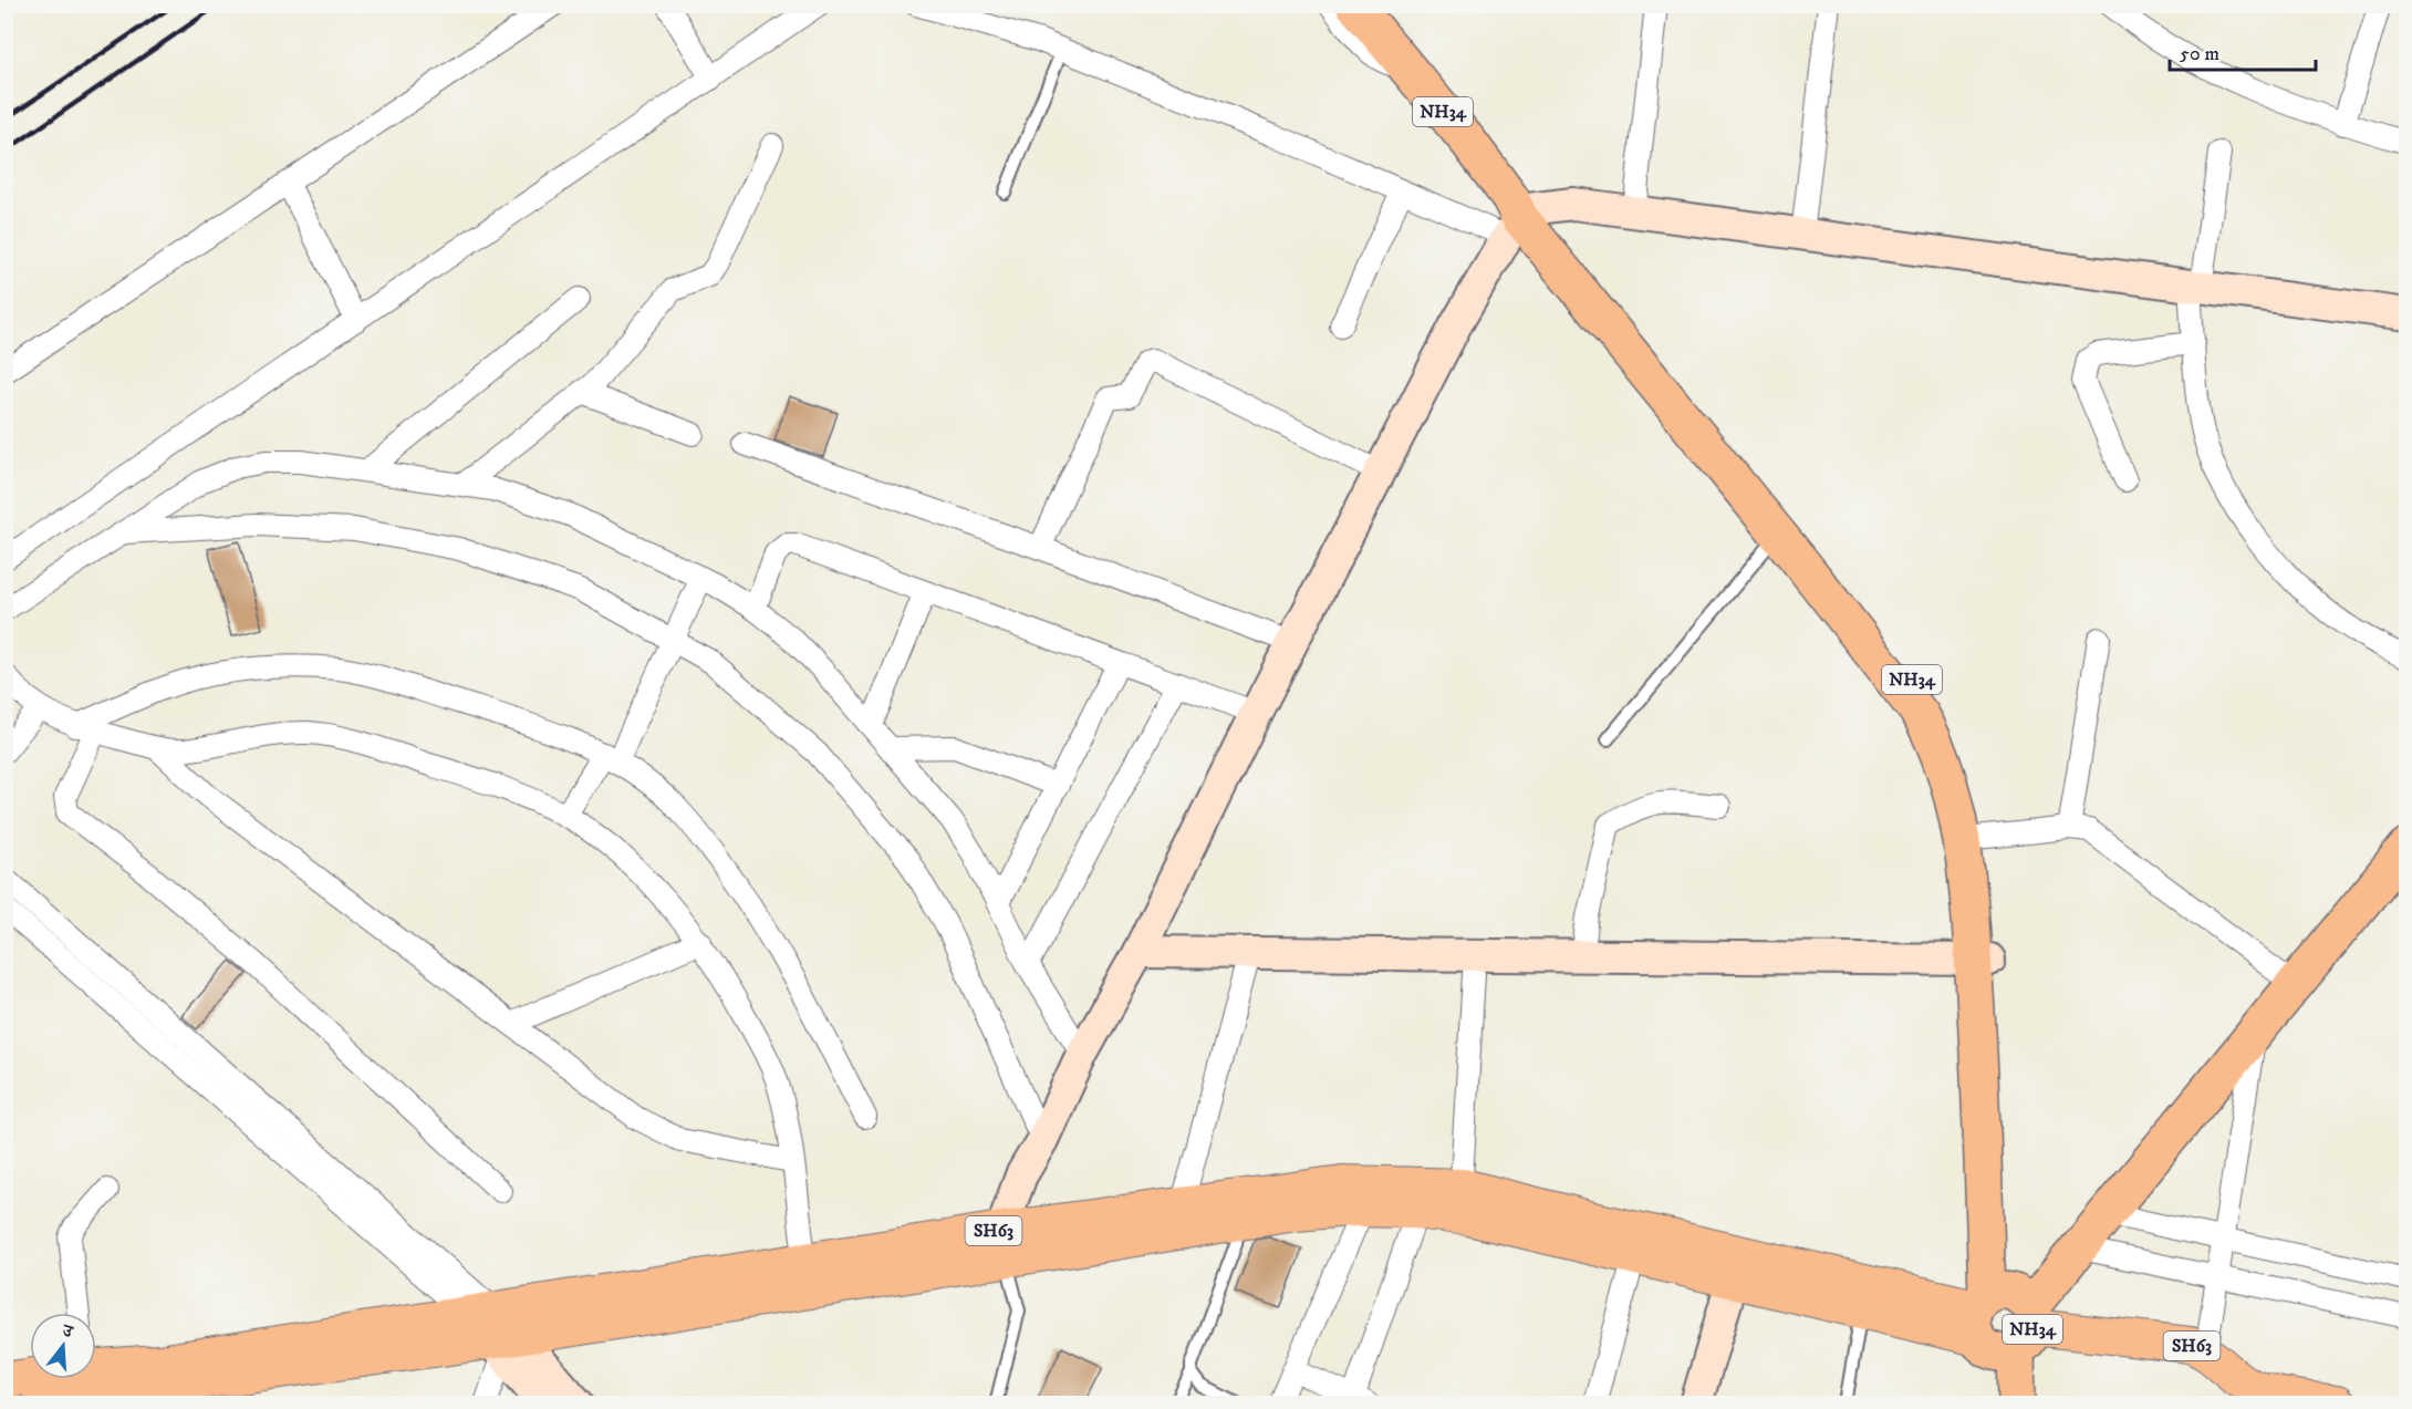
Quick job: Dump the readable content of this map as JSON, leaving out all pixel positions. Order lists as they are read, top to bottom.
{
  "streets": {
    "highway": ["NH34"],
    "main road": ["SH63"]
  },
  "crossings": [
    ["NH34", "SH63"]
  ],
  "scale_bar": "50 m",
  "north": "top"
}
